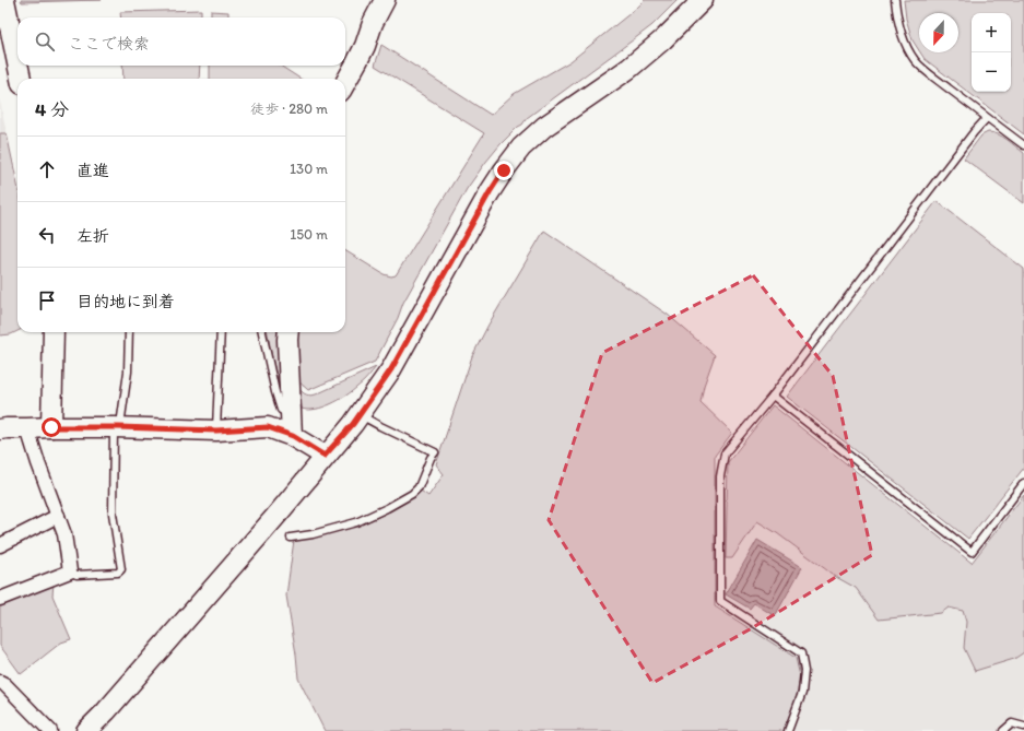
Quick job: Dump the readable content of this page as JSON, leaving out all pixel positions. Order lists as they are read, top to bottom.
{
  "north": "bottom",
  "page": {
    "map_buttons": ["+", "−"],
    "search": "ここで検索",
    "heading": ["4 分", "徒歩 · 280 m"],
    "list": [
      ["直進", "130 m"],
      ["左折", "150 m"],
      "目的地に到着"
    ]
  }
}
